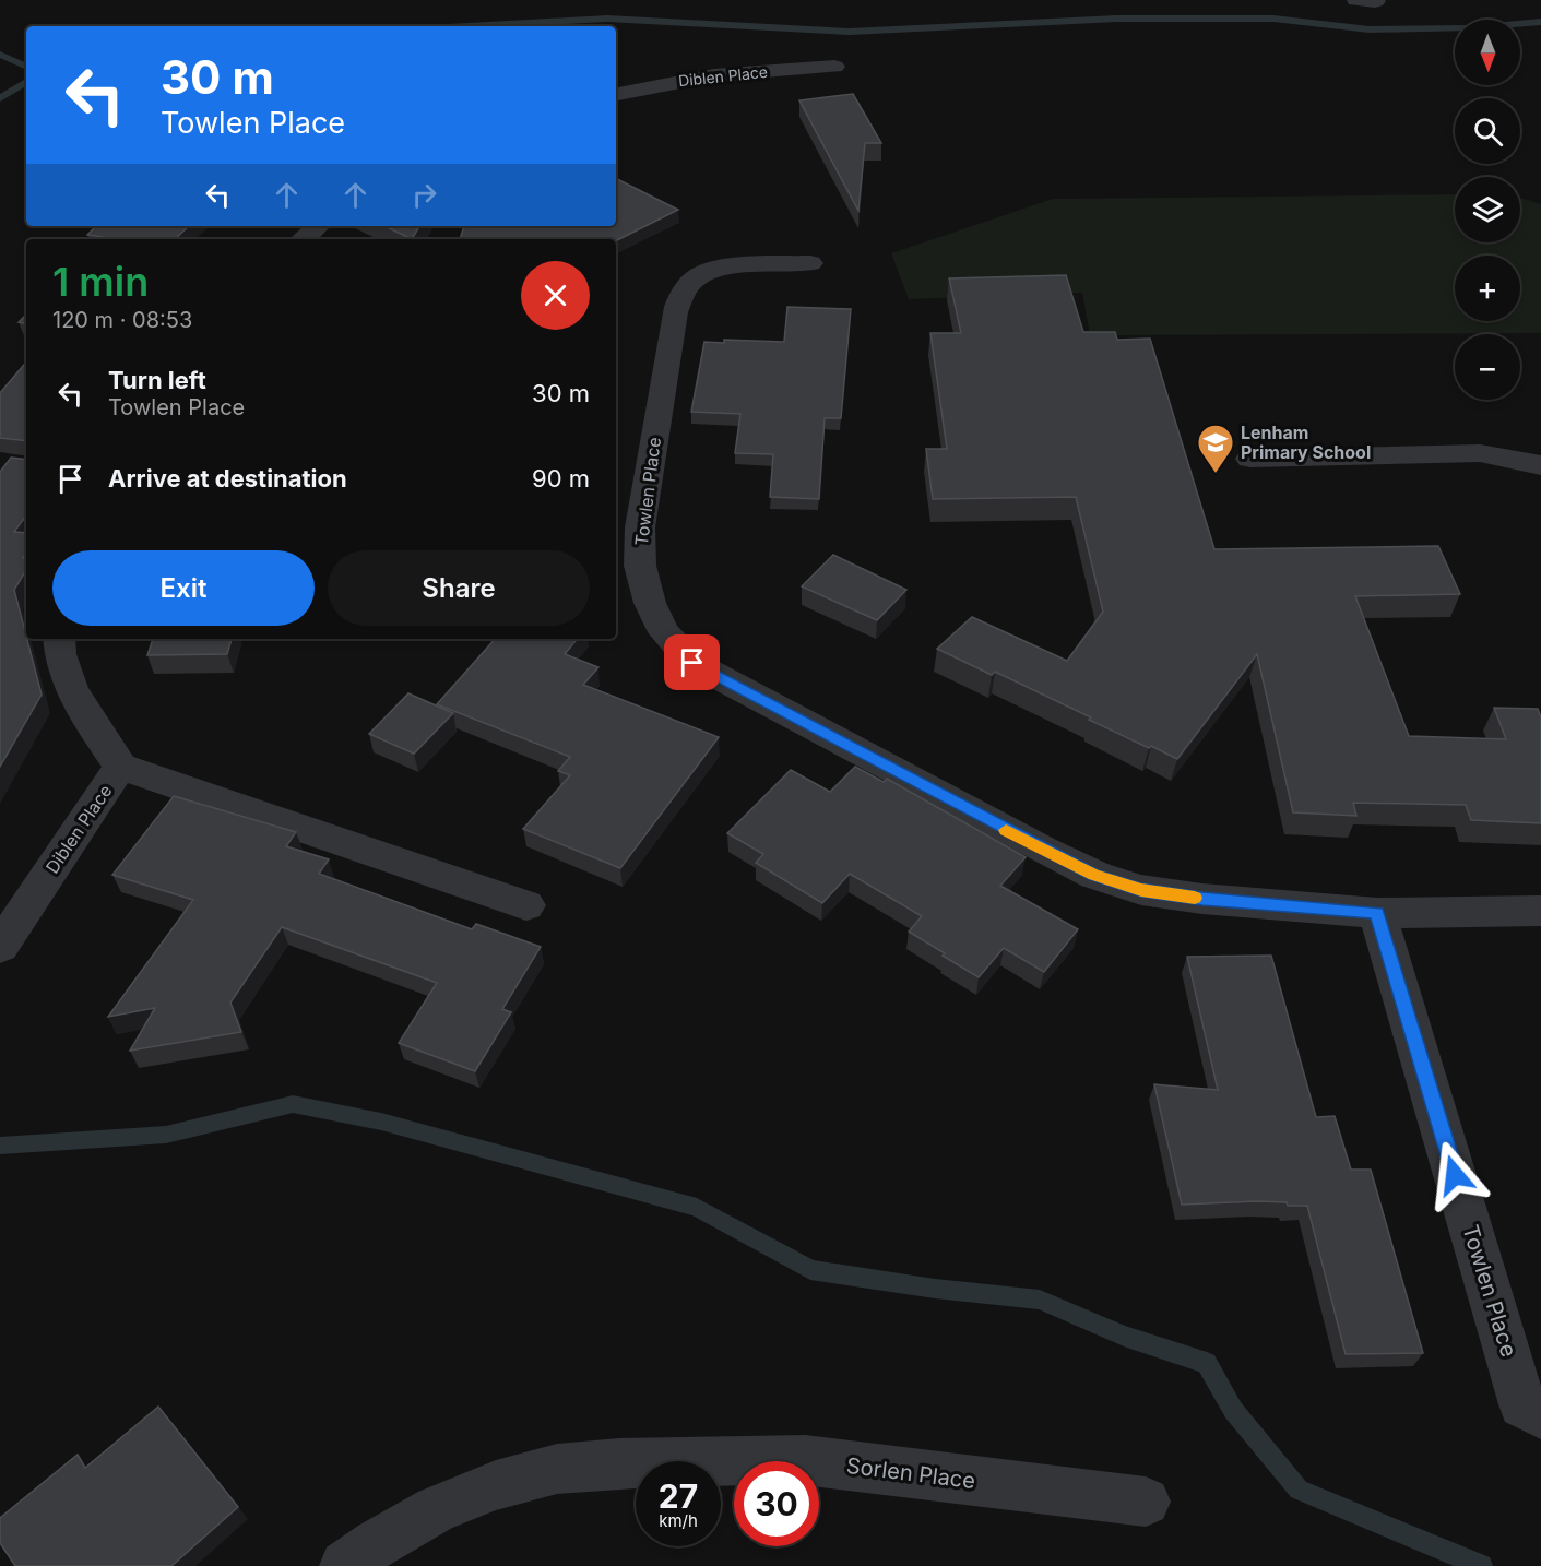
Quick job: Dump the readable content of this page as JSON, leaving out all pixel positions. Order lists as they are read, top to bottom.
{
  "streets": {
    "street": ["Diblen Place", "Towlen Place", "Sorlen Place"]
  },
  "places": {
    "school or university": ["Lenham Primary School"]
  },
  "north": "bottom",
  "page": {
    "map_buttons": ["+", "−"],
    "turn": ["30 m", "Towlen Place"],
    "heading": ["1 min", "120 m · 08:53"],
    "list": [
      {
        "name": "Turn left",
        "note": "Towlen Place",
        "value": "30 m"
      },
      {
        "name": "Arrive at destination",
        "value": "90 m"
      }
    ],
    "buttons": ["Exit", "Share"],
    "speed": "27 km/h",
    "limit": "30"
  }
}
